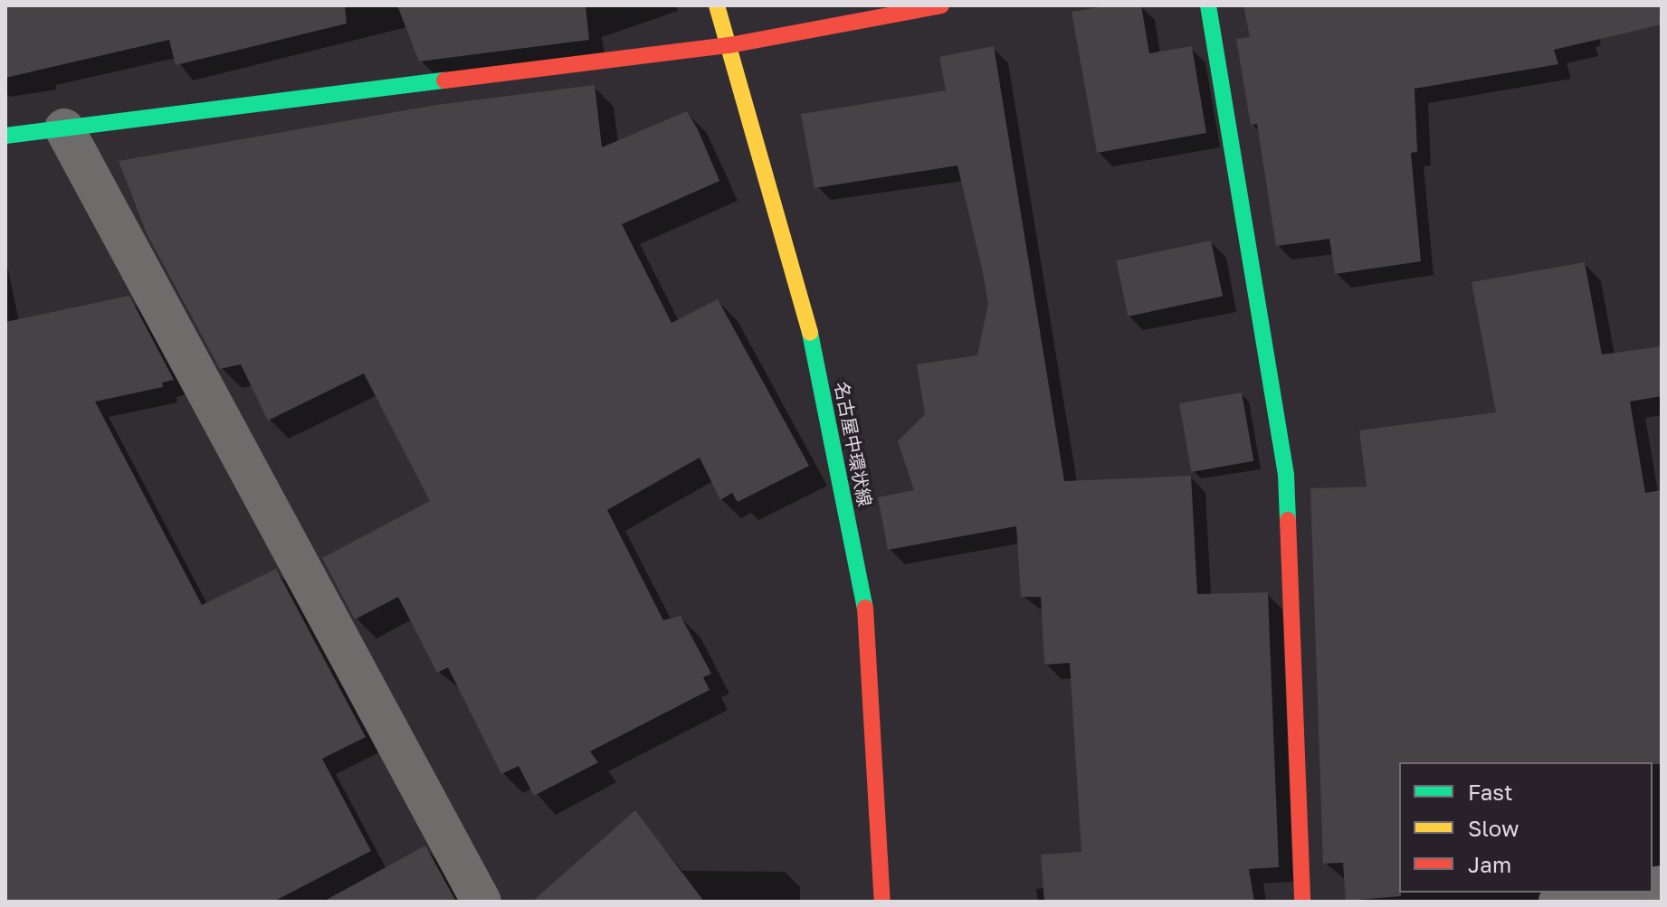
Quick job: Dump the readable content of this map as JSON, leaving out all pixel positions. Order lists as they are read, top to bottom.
{
  "streets": {
    "street": ["名古屋中環状線"]
  },
  "legend": ["Fast", "Slow", "Jam"]
}
